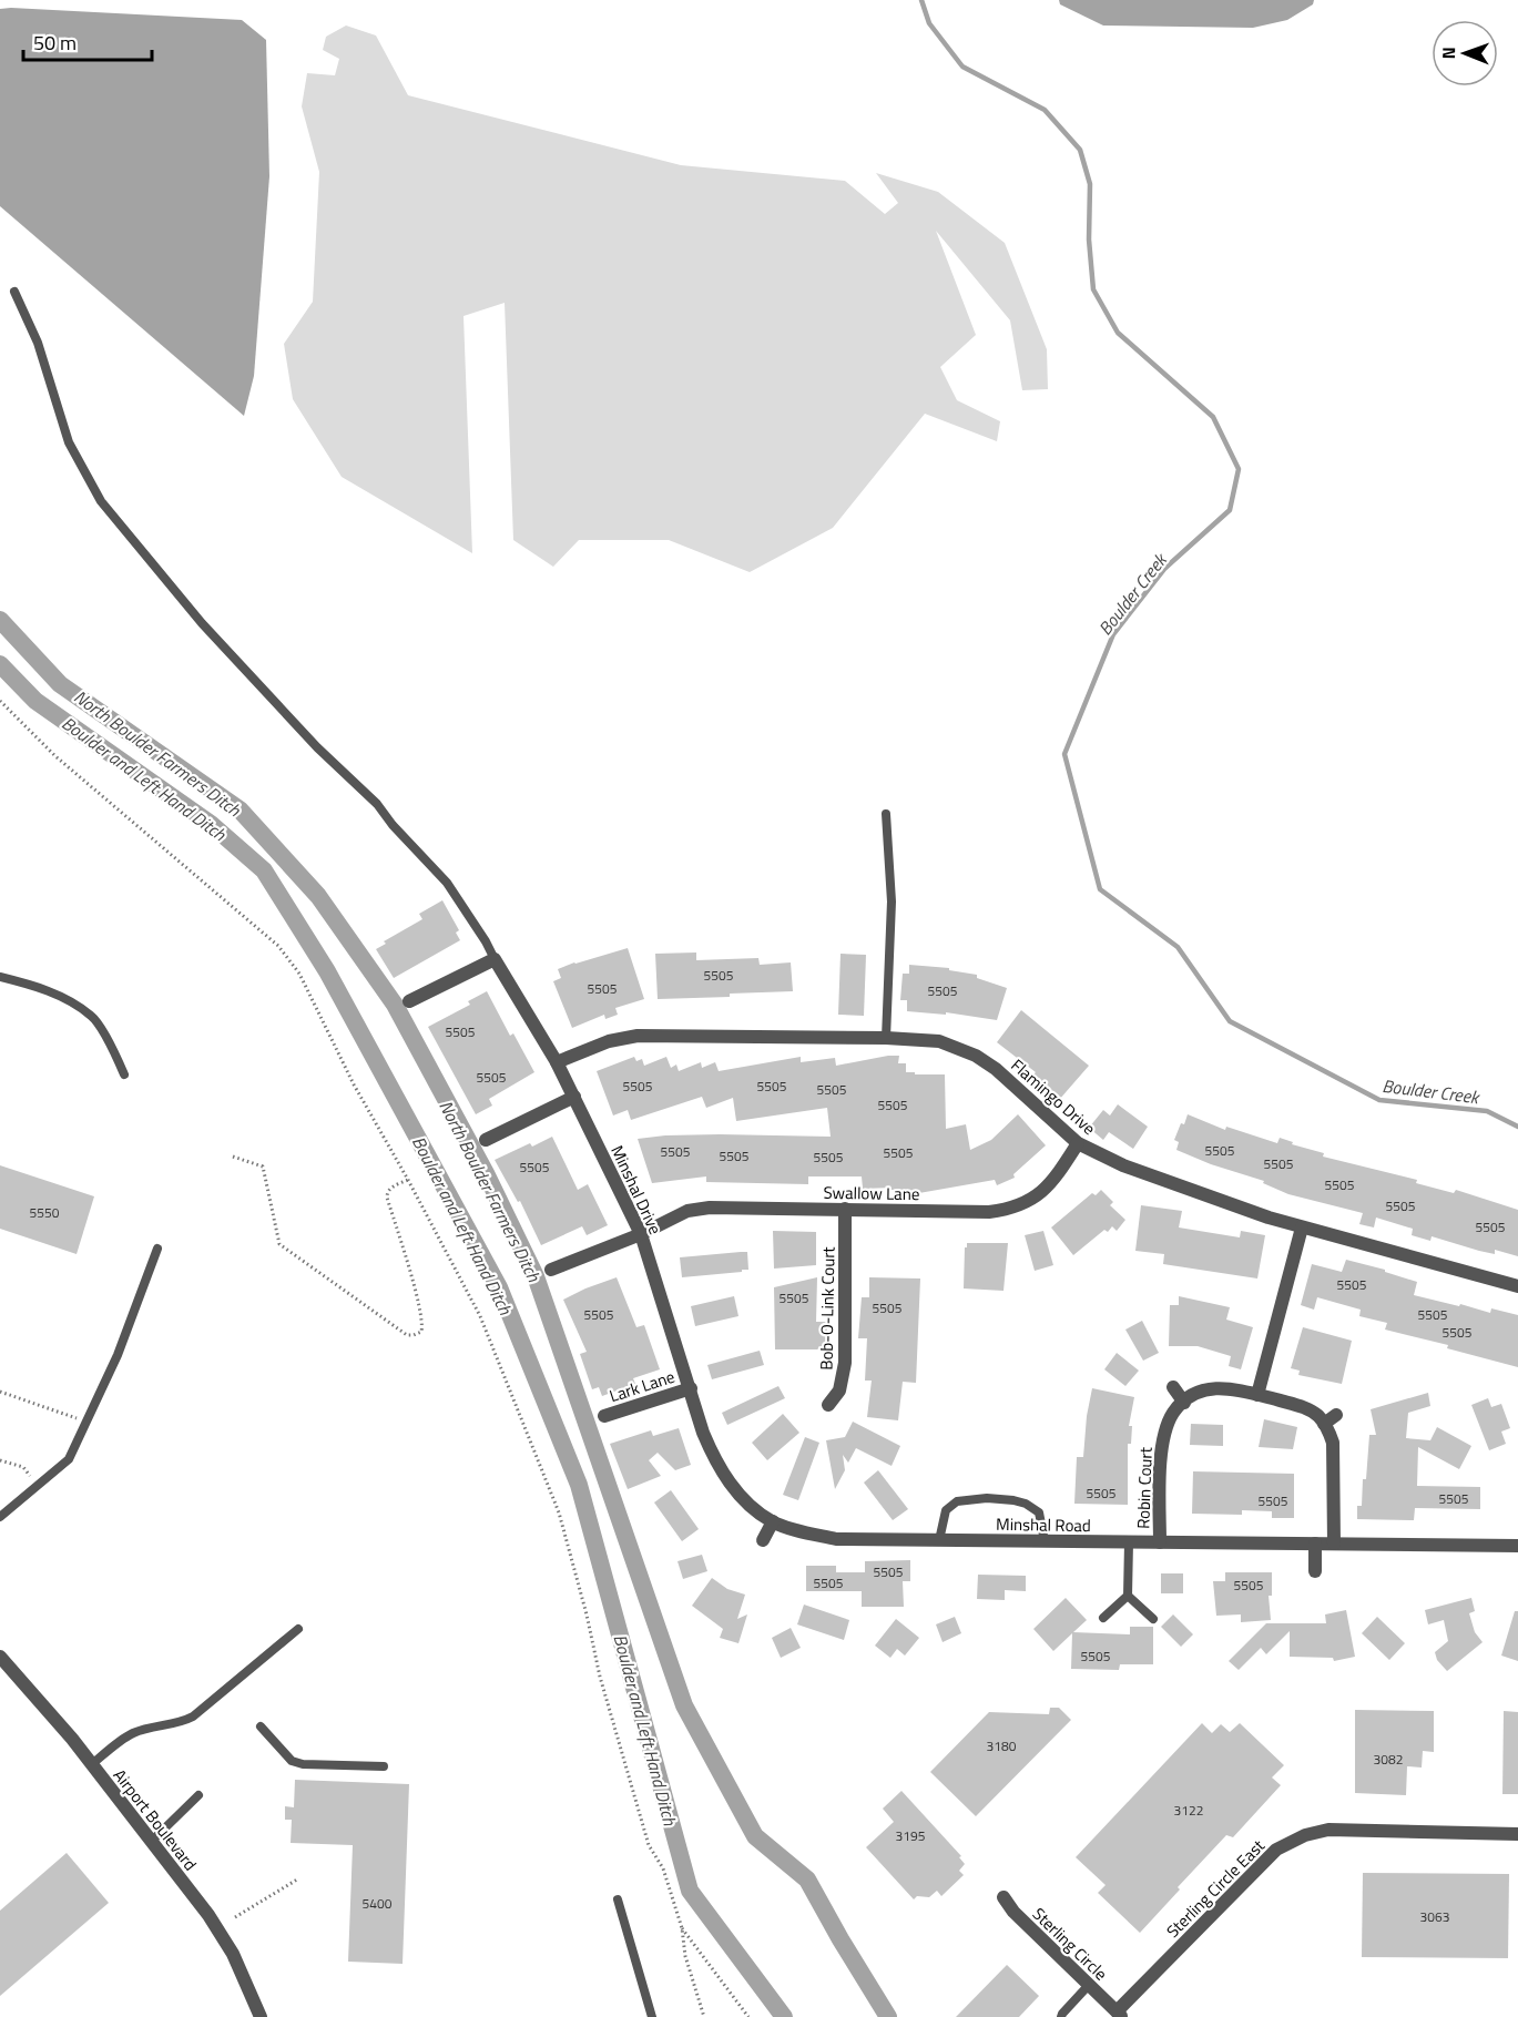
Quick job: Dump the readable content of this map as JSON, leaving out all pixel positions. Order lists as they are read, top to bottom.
{
  "streets": {
    "street": [
      "Flamingo Drive",
      "Minshal Drive",
      "Swallow Lane",
      "Bob-O-Link Court",
      "Lark Lane",
      "Robin Court",
      "Minshal Road",
      "Airport Boulevard",
      "Sterling Circle East",
      "Sterling Circle"
    ]
  },
  "crossings": [
    ["Flamingo Drive", "Minshal Drive"],
    ["Flamingo Drive", "Swallow Lane"],
    ["Minshal Drive", "Swallow Lane"],
    ["Minshal Drive", "Lark Lane"],
    ["Minshal Drive", "Minshal Road"],
    ["Swallow Lane", "Bob-O-Link Court"],
    ["Robin Court", "Minshal Road"],
    ["Sterling Circle East", "Sterling Circle"]
  ],
  "water": ["Boulder Creek", "North Boulder Farmers Ditch", "Boulder and Left Hand Ditch"],
  "house_numbers": [
    "5505",
    "5505",
    "5505",
    "5505",
    "5505",
    "5505",
    "5505",
    "5505",
    "5505",
    "5505",
    "5505",
    "5505",
    "5505",
    "5505",
    "5505",
    "5505",
    "5505",
    "5505",
    "5550",
    "5505",
    "5505",
    "5505",
    "5505",
    "5505",
    "5505",
    "5505",
    "5505",
    "5505",
    "5505",
    "5505",
    "5505",
    "5505",
    "5505",
    "3180",
    "3082",
    "3122",
    "3195",
    "5400",
    "3063"
  ],
  "scale_bar": "50 m",
  "north": "left"
}
